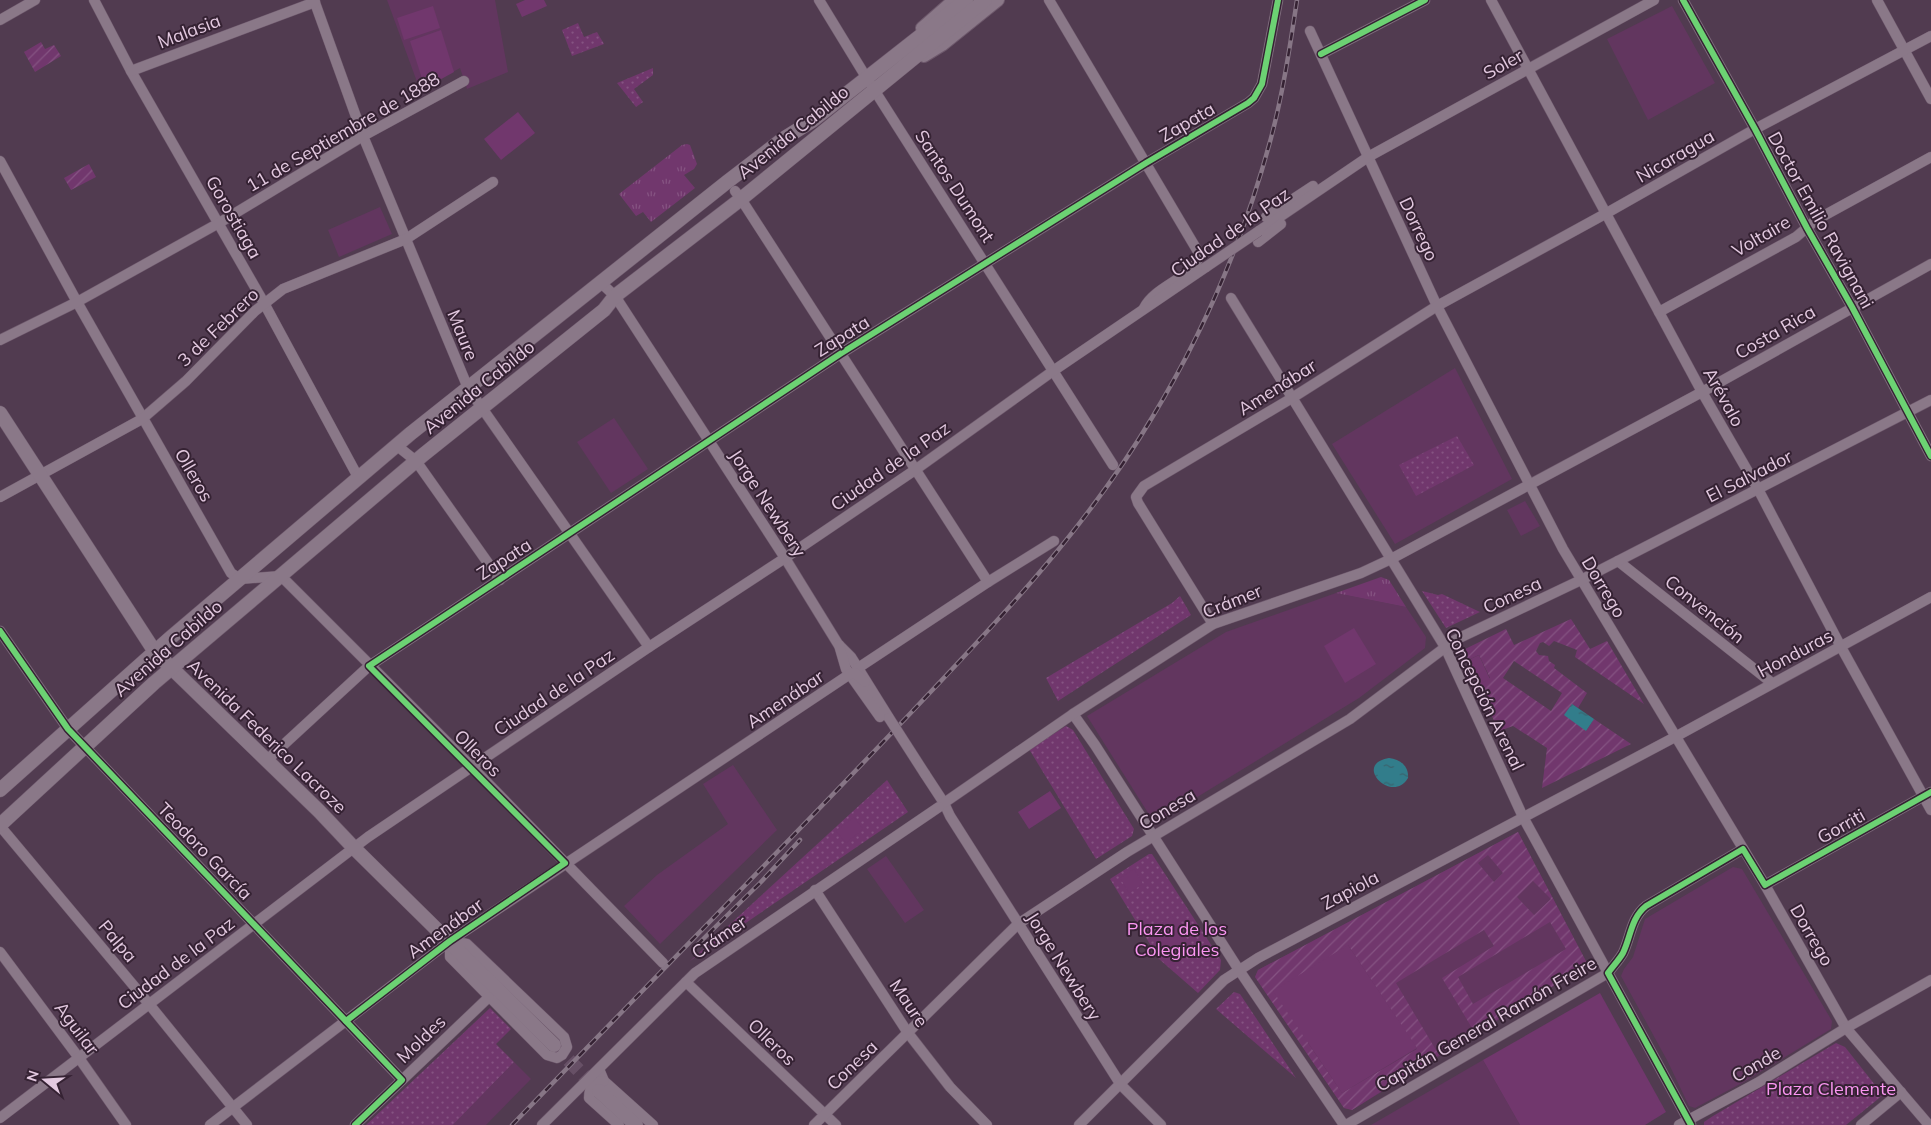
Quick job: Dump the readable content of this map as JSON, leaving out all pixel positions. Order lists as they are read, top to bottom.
{
  "streets": {
    "main road": ["Avenida Cabildo", "Avenida Federico Lacroze"],
    "street": [
      "Malasia",
      "Soler",
      "Zapata",
      "11 de Septiembre de 1888",
      "Nicaragua",
      "Santos Dumont",
      "Gorostiaga",
      "Doctor Emilio Ravignani",
      "Dorrego",
      "Ciudad de la Paz",
      "Voltaire",
      "3 de Febrero",
      "Costa Rica",
      "Maure",
      "Amenábar",
      "Arévalo",
      "Olleros",
      "El Salvador",
      "Jorge Newbery",
      "Conesa",
      "Crámer",
      "Convención",
      "Honduras",
      "Concepción Arenal",
      "Gorriti",
      "Teodoro García",
      "Zapiola",
      "Palpa",
      "Capitán General Ramón Freire",
      "Aguilar",
      "Moldes",
      "Conde"
    ]
  },
  "crossings": [
    ["Malasia", "Gorostiaga"],
    ["Malasia", "Maure"],
    ["Soler", "Dorrego"],
    ["Soler", "Ciudad de la Paz"],
    ["Soler", "Arévalo"],
    ["Zapata", "Santos Dumont"],
    ["Zapata", "Maure"],
    ["Zapata", "Olleros"],
    ["Zapata", "Jorge Newbery"],
    ["Zapata", "Avenida Federico Lacroze"],
    ["11 de Septiembre de 1888", "Gorostiaga"],
    ["11 de Septiembre de 1888", "Maure"],
    ["11 de Septiembre de 1888", "Olleros"],
    ["Avenida Cabildo", "Santos Dumont"],
    ["Avenida Cabildo", "Gorostiaga"],
    ["Avenida Cabildo", "Maure"],
    ["Avenida Cabildo", "Olleros"],
    ["Avenida Cabildo", "Jorge Newbery"],
    ["Avenida Cabildo", "Avenida Federico Lacroze"],
    ["Avenida Cabildo", "Teodoro García"],
    ["Avenida Cabildo", "Palpa"],
    ["Nicaragua", "Doctor Emilio Ravignani"],
    ["Nicaragua", "Dorrego"],
    ["Nicaragua", "Amenábar"],
    ["Nicaragua", "Arévalo"],
    ["Santos Dumont", "Ciudad de la Paz"],
    ["Gorostiaga", "3 de Febrero"],
    ["Doctor Emilio Ravignani", "Voltaire"],
    ["Doctor Emilio Ravignani", "Costa Rica"],
    ["Doctor Emilio Ravignani", "El Salvador"],
    ["Dorrego", "Ciudad de la Paz"],
    ["Dorrego", "Costa Rica"],
    ["Dorrego", "Amenábar"],
    ["Dorrego", "El Salvador"],
    ["Dorrego", "Conesa"],
    ["Dorrego", "Crámer"],
    ["Dorrego", "Honduras"],
    ["Dorrego", "Gorriti"],
    ["Dorrego", "Zapiola"],
    ["Dorrego", "Capitán General Ramón Freire"],
    ["Dorrego", "Conde"],
    ["Ciudad de la Paz", "Maure"],
    ["Ciudad de la Paz", "Olleros"],
    ["Ciudad de la Paz", "Jorge Newbery"],
    ["Ciudad de la Paz", "Avenida Federico Lacroze"],
    ["Ciudad de la Paz", "Teodoro García"],
    ["Ciudad de la Paz", "Palpa"],
    ["Ciudad de la Paz", "Aguilar"],
    ["Voltaire", "Arévalo"],
    ["3 de Febrero", "Maure"],
    ["3 de Febrero", "Olleros"],
    ["3 de Febrero", "Avenida Federico Lacroze"],
    ["Costa Rica", "Arévalo"],
    ["Costa Rica", "Crámer"],
    ["Maure", "Conesa"],
    ["Maure", "Crámer"],
    ["Amenábar", "Olleros"],
    ["Amenábar", "Jorge Newbery"],
    ["Amenábar", "Crámer"],
    ["Amenábar", "Concepción Arenal"],
    ["Amenábar", "Avenida Federico Lacroze"],
    ["Amenábar", "Teodoro García"],
    ["Amenábar", "Palpa"],
    ["Arévalo", "El Salvador"],
    ["Arévalo", "Honduras"],
    ["Arévalo", "Gorriti"],
    ["Olleros", "Conesa"],
    ["Olleros", "Crámer"],
    ["El Salvador", "Conesa"],
    ["El Salvador", "Convención"],
    ["Jorge Newbery", "Conesa"],
    ["Jorge Newbery", "Crámer"],
    ["Jorge Newbery", "Zapiola"],
    ["Conesa", "Concepción Arenal"],
    ["Crámer", "Concepción Arenal"],
    ["Convención", "Honduras"],
    ["Honduras", "Zapiola"],
    ["Concepción Arenal", "Zapiola"],
    ["Concepción Arenal", "Capitán General Ramón Freire"],
    ["Concepción Arenal", "Conde"],
    ["Avenida Federico Lacroze", "Moldes"],
    ["Teodoro García", "Moldes"]
  ],
  "parks": ["Plaza de los Colegiales", "Plaza Clemente"],
  "north": "left"
}
